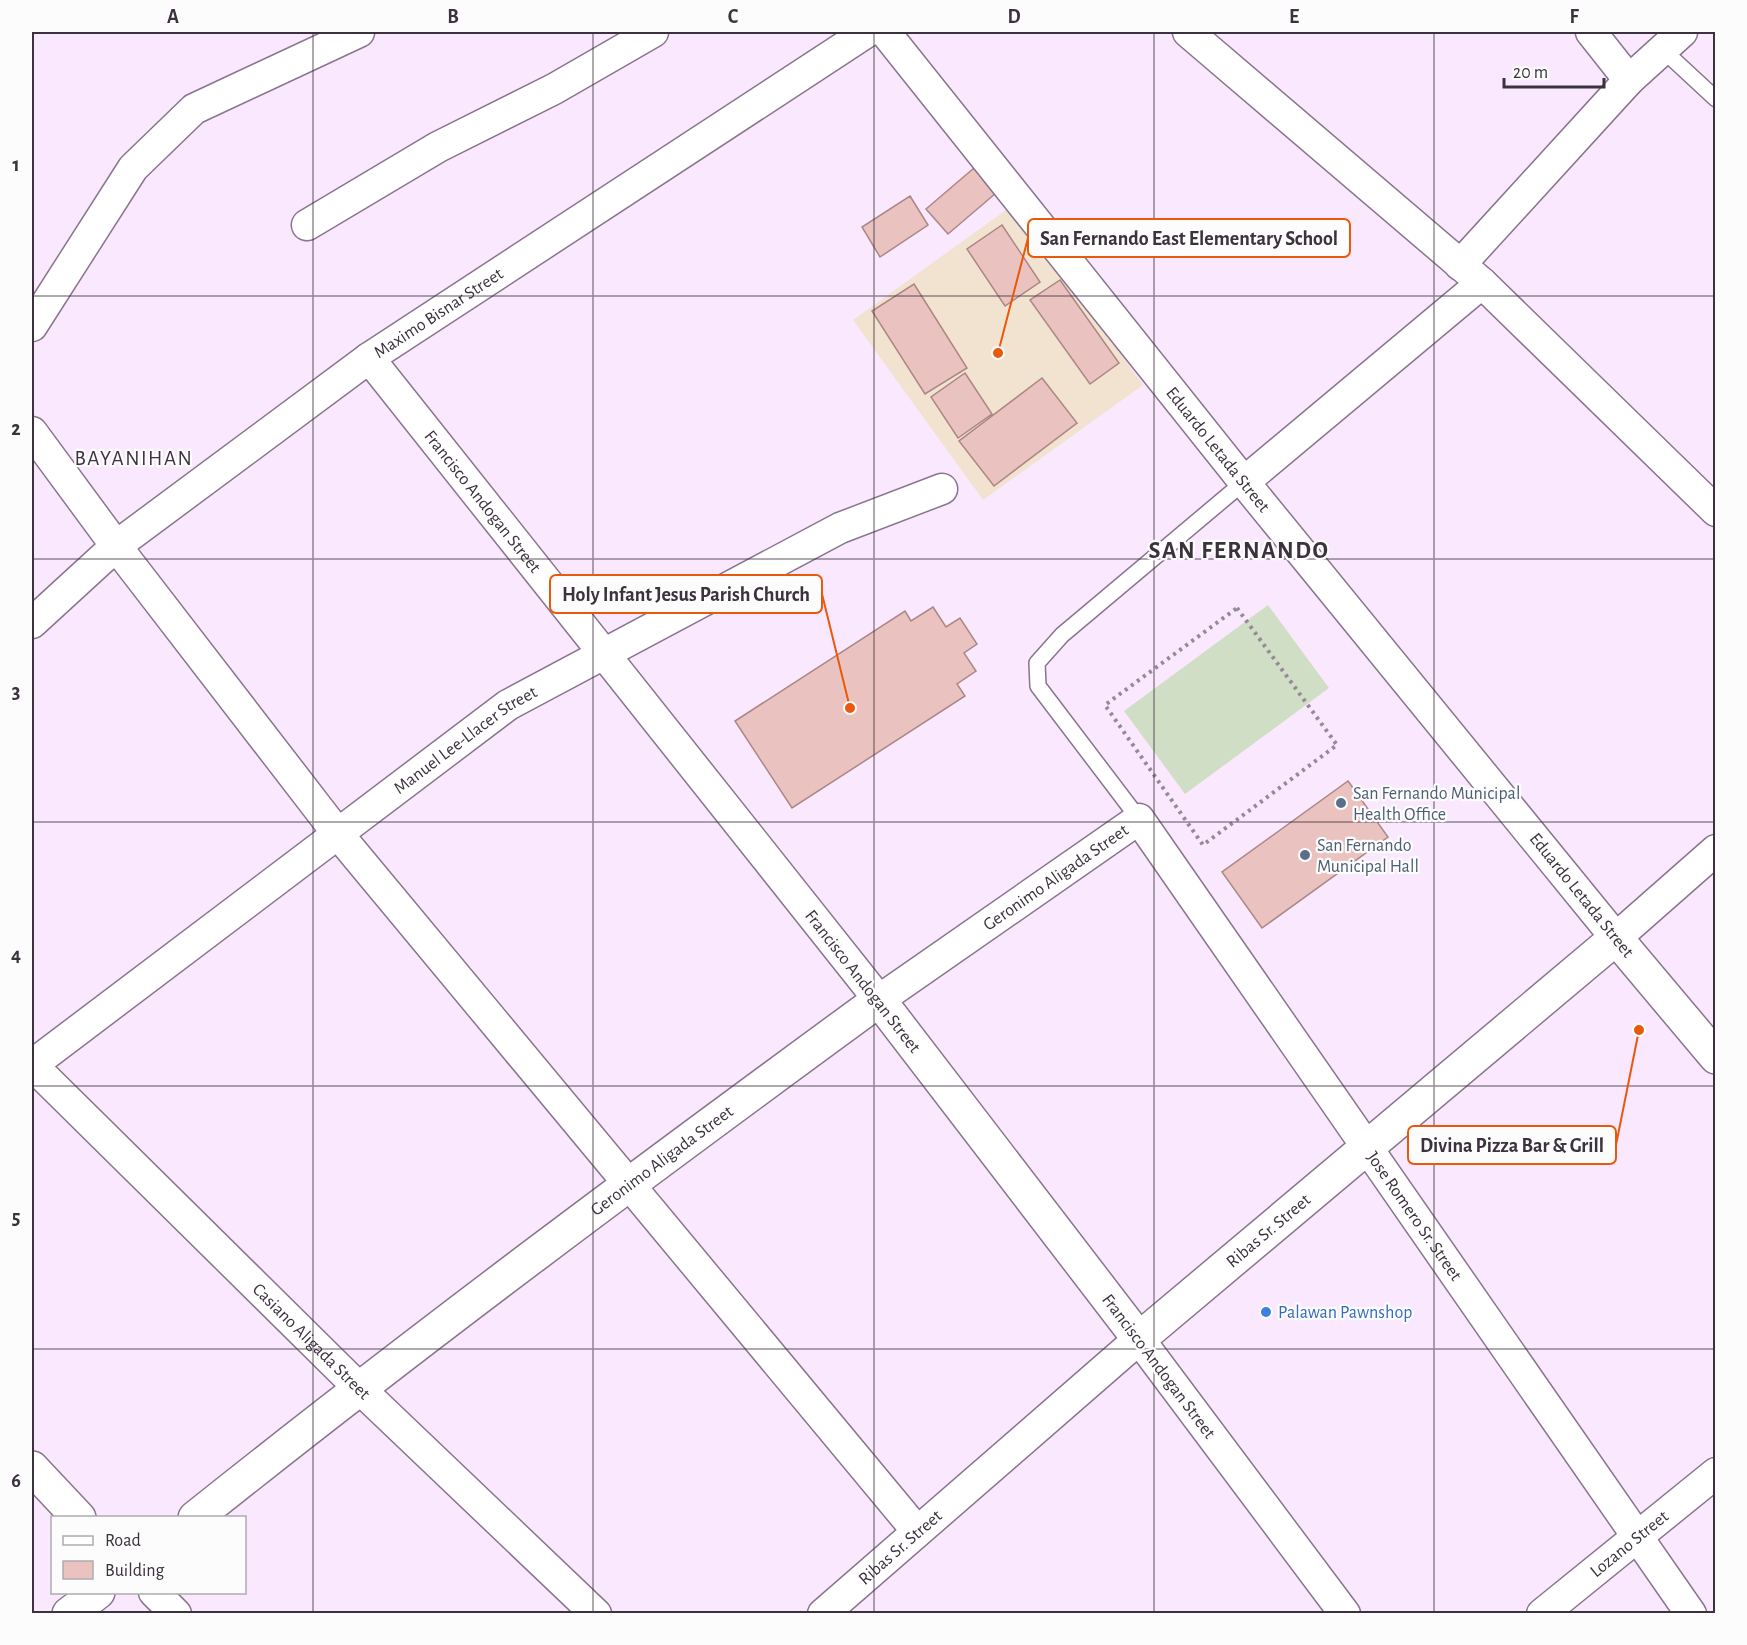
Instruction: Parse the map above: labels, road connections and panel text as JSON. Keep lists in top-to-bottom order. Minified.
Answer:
{"streets":{"main road":["Eduardo Letada Street","Francisco Andogan Street","Geronimo Aligada Street","Ribas Sr. Street"],"street":["Maximo Bisnar Street","Manuel Lee-Llacer Street","Jose Romero Sr. Street","Casiano Aligada Street","Lozano Street"]},"crossings":[["Maximo Bisnar Street","Francisco Andogan Street"],["Eduardo Letada Street","Ribas Sr. Street"],["Francisco Andogan Street","Manuel Lee-Llacer Street"],["Francisco Andogan Street","Geronimo Aligada Street"],["Francisco Andogan Street","Ribas Sr. Street"],["Manuel Lee-Llacer Street","Casiano Aligada Street"],["Geronimo Aligada Street","Jose Romero Sr. Street"],["Geronimo Aligada Street","Casiano Aligada Street"],["Jose Romero Sr. Street","Ribas Sr. Street"],["Jose Romero Sr. Street","Lozano Street"]],"districts":["BAYANIHAN","SAN FERNANDO"],"places":["San Fernando East Elementary School","Holy Infant Jesus Parish Church","San Fernando Municipal Health Office","San Fernando Municipal Hall","Divina Pizza Bar & Grill","Palawan Pawnshop"],"legend":["Road","Building"],"scale_bar":"20 m","grid":{"columns":["A","B","C","D","E","F"],"rows":["1","2","3","4","5","6"]}}
